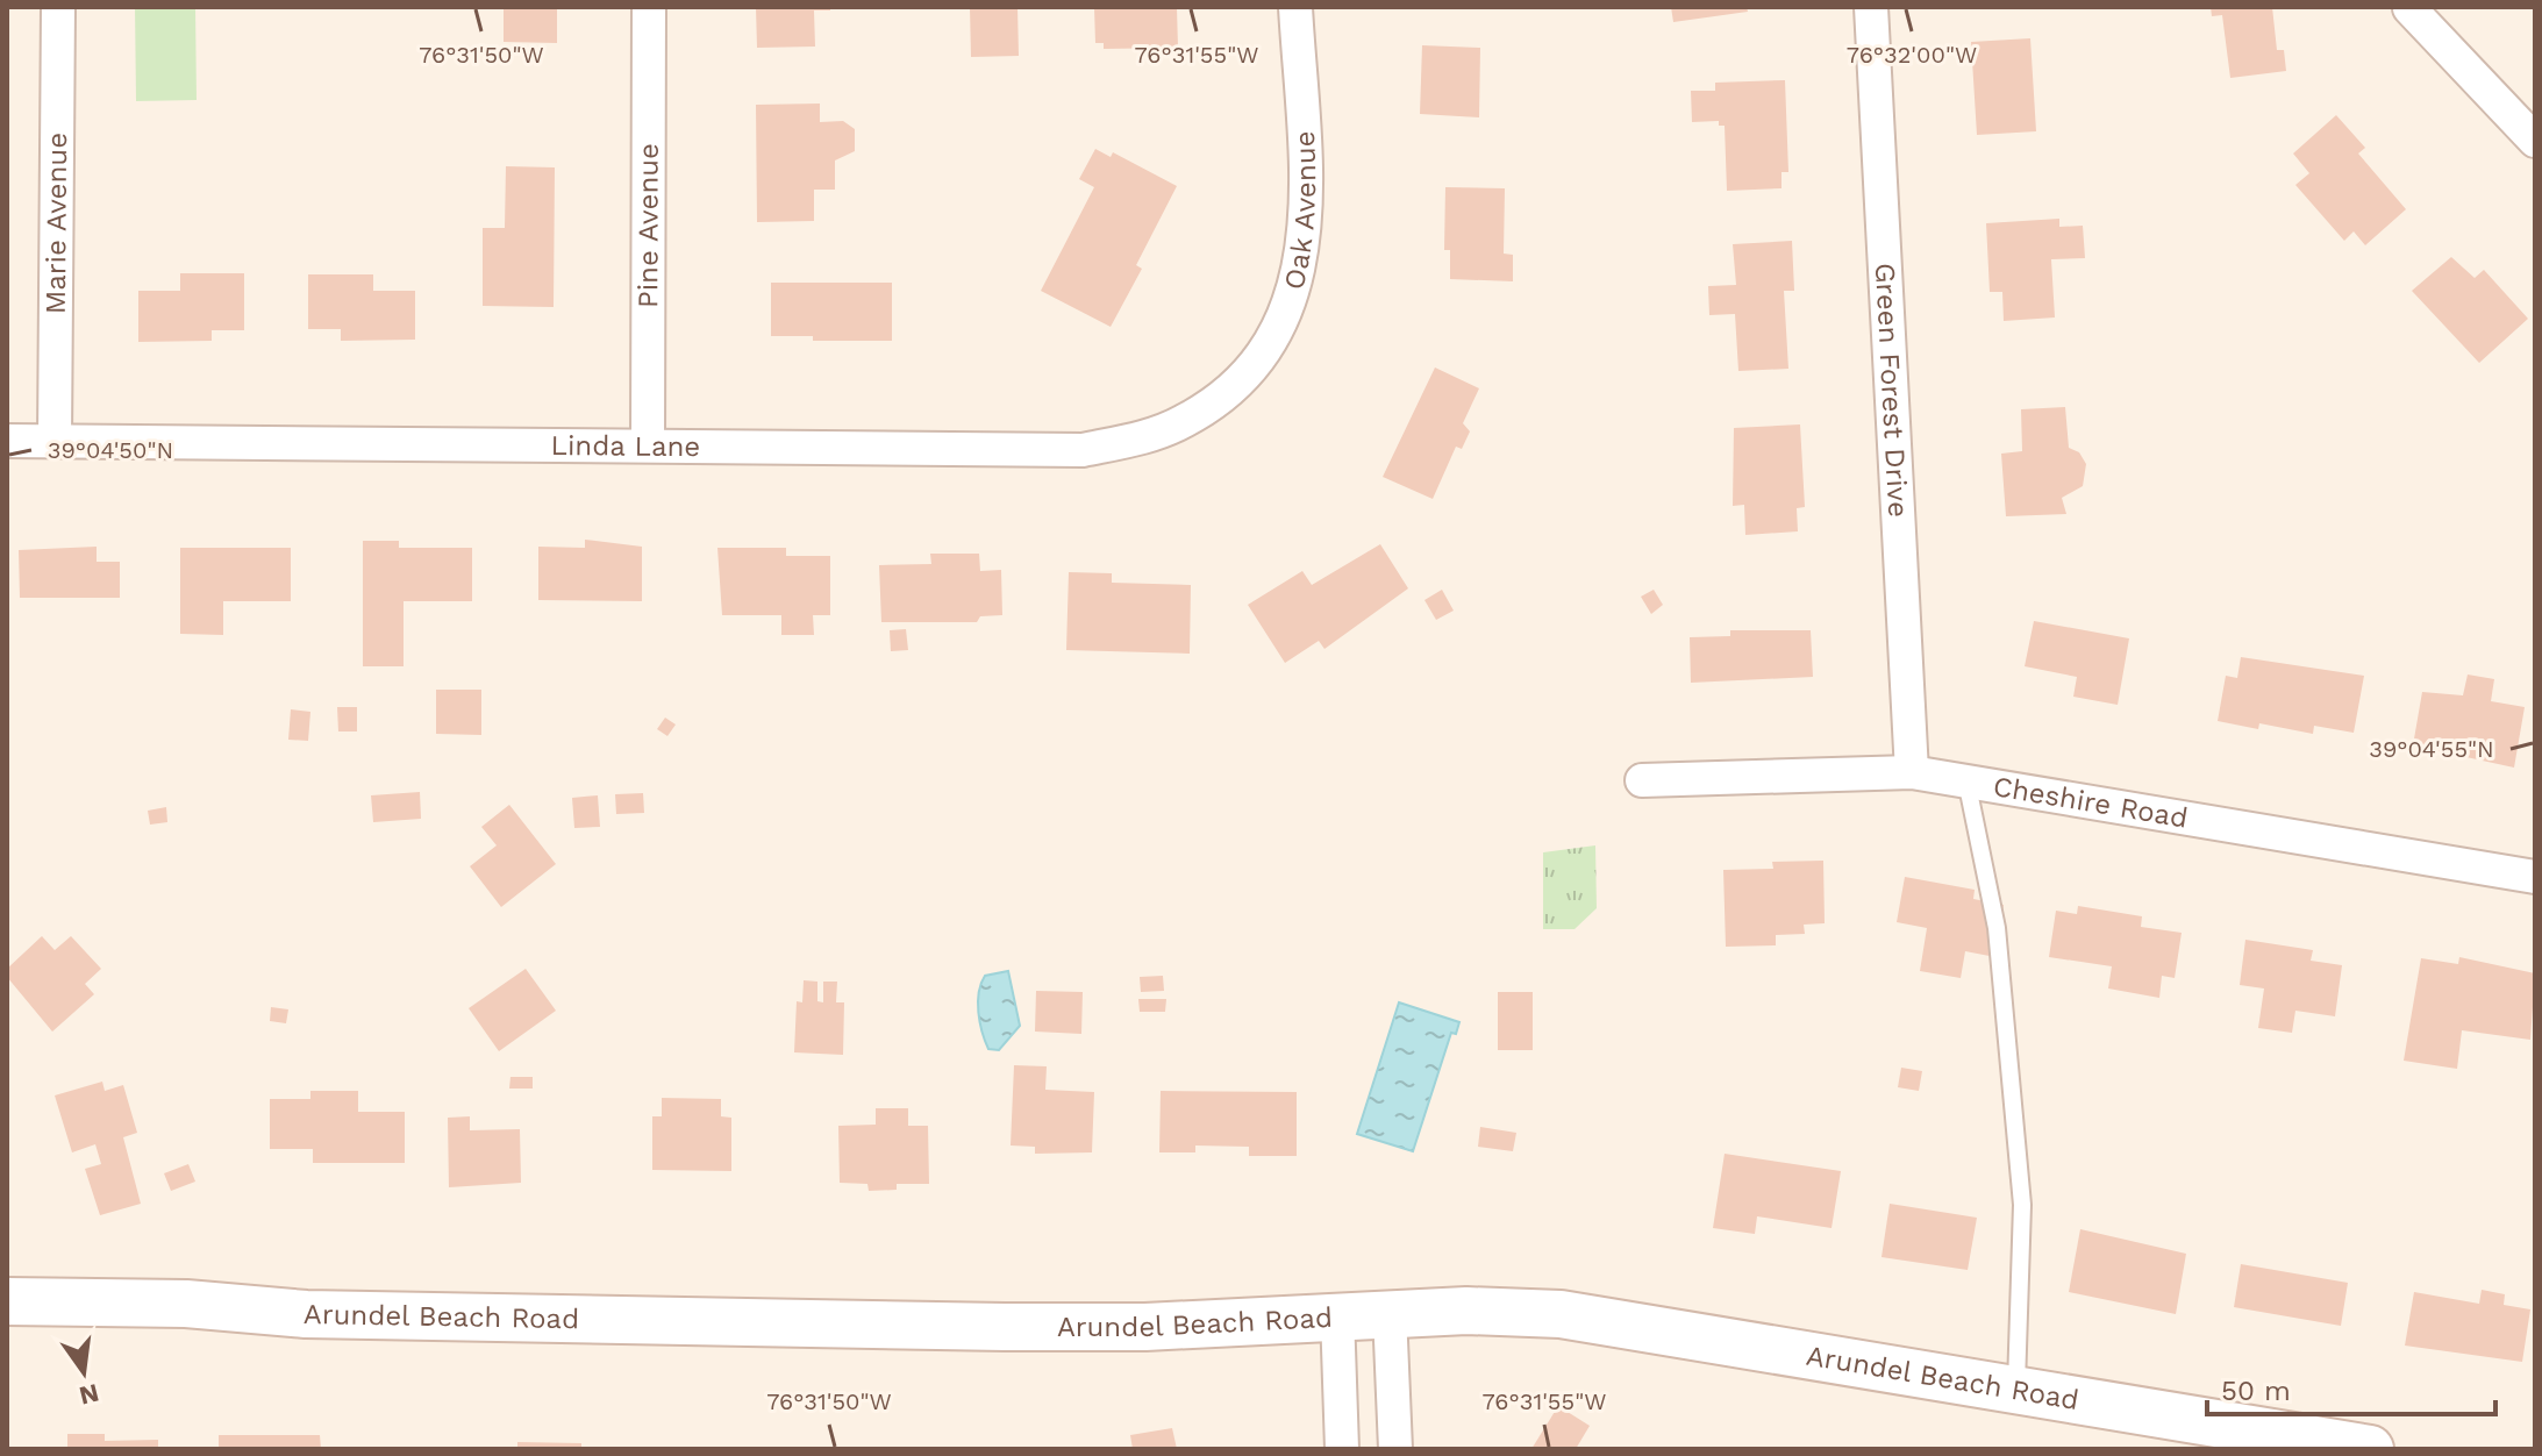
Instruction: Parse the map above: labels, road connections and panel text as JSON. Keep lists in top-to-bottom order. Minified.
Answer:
{"streets":{"street":["Oak Avenue","Marie Avenue","Pine Avenue","Green Forest Drive","Linda Lane","Cheshire Road","Arundel Beach Road"]},"crossings":[["Oak Avenue","Linda Lane"],["Marie Avenue","Linda Lane"],["Pine Avenue","Linda Lane"],["Green Forest Drive","Cheshire Road"]],"scale_bar":"50 m","north":"bottom","coordinates":["76°31'50\"W","76°31'55\"W","76°32'00\"W","39°04'50\"N","39°04'55\"N"]}
